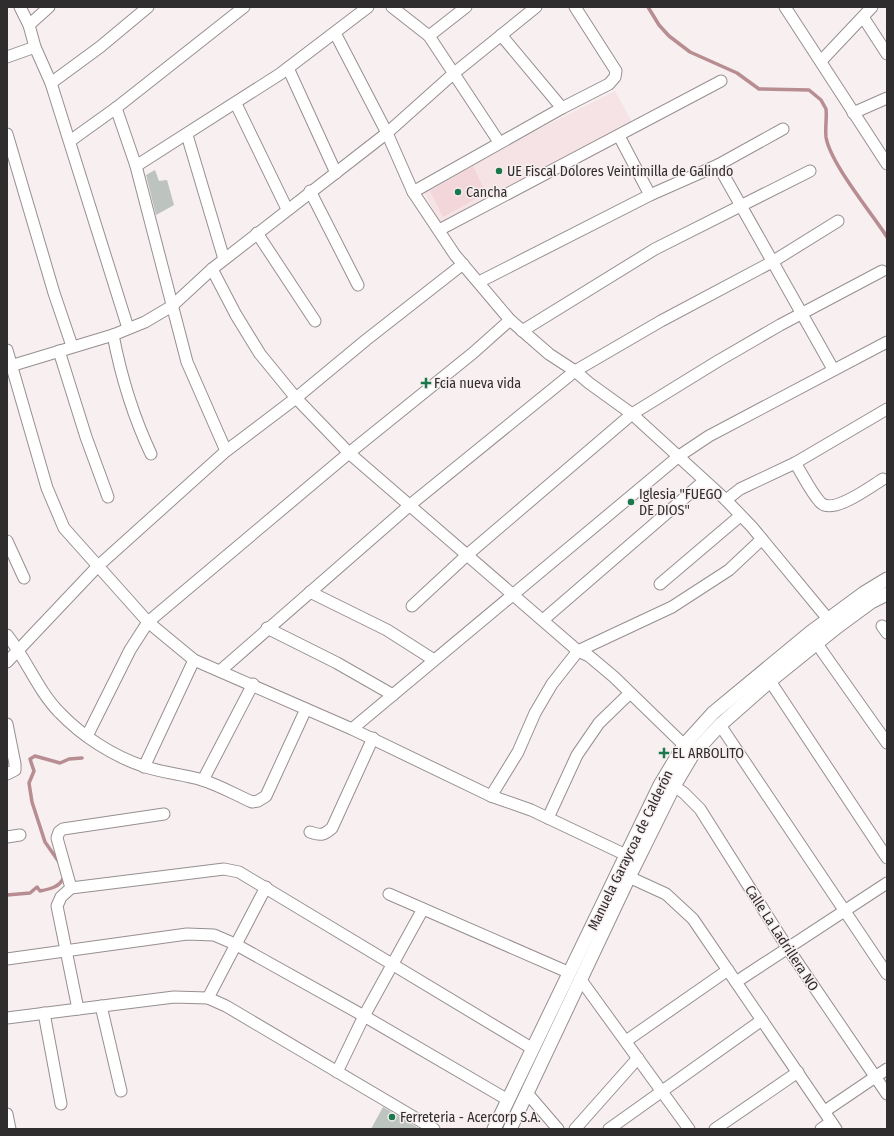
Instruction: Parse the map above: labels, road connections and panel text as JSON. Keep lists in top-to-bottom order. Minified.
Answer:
{"streets":{"street":["Manuela Garaycoa de Calderón","Calle La Ladrillera NO"]},"crossings":[["Manuela Garaycoa de Calderón","Calle La Ladrillera NO"]],"places":{"other":["UE Fiscal Dolores Veintimilla de Galindo","Cancha","Iglesia \"FUEGO DE DIOS\"","Ferreteria - Acercorp S.A."],"health":["Fcia nueva vida","EL ARBOLITO"]}}
